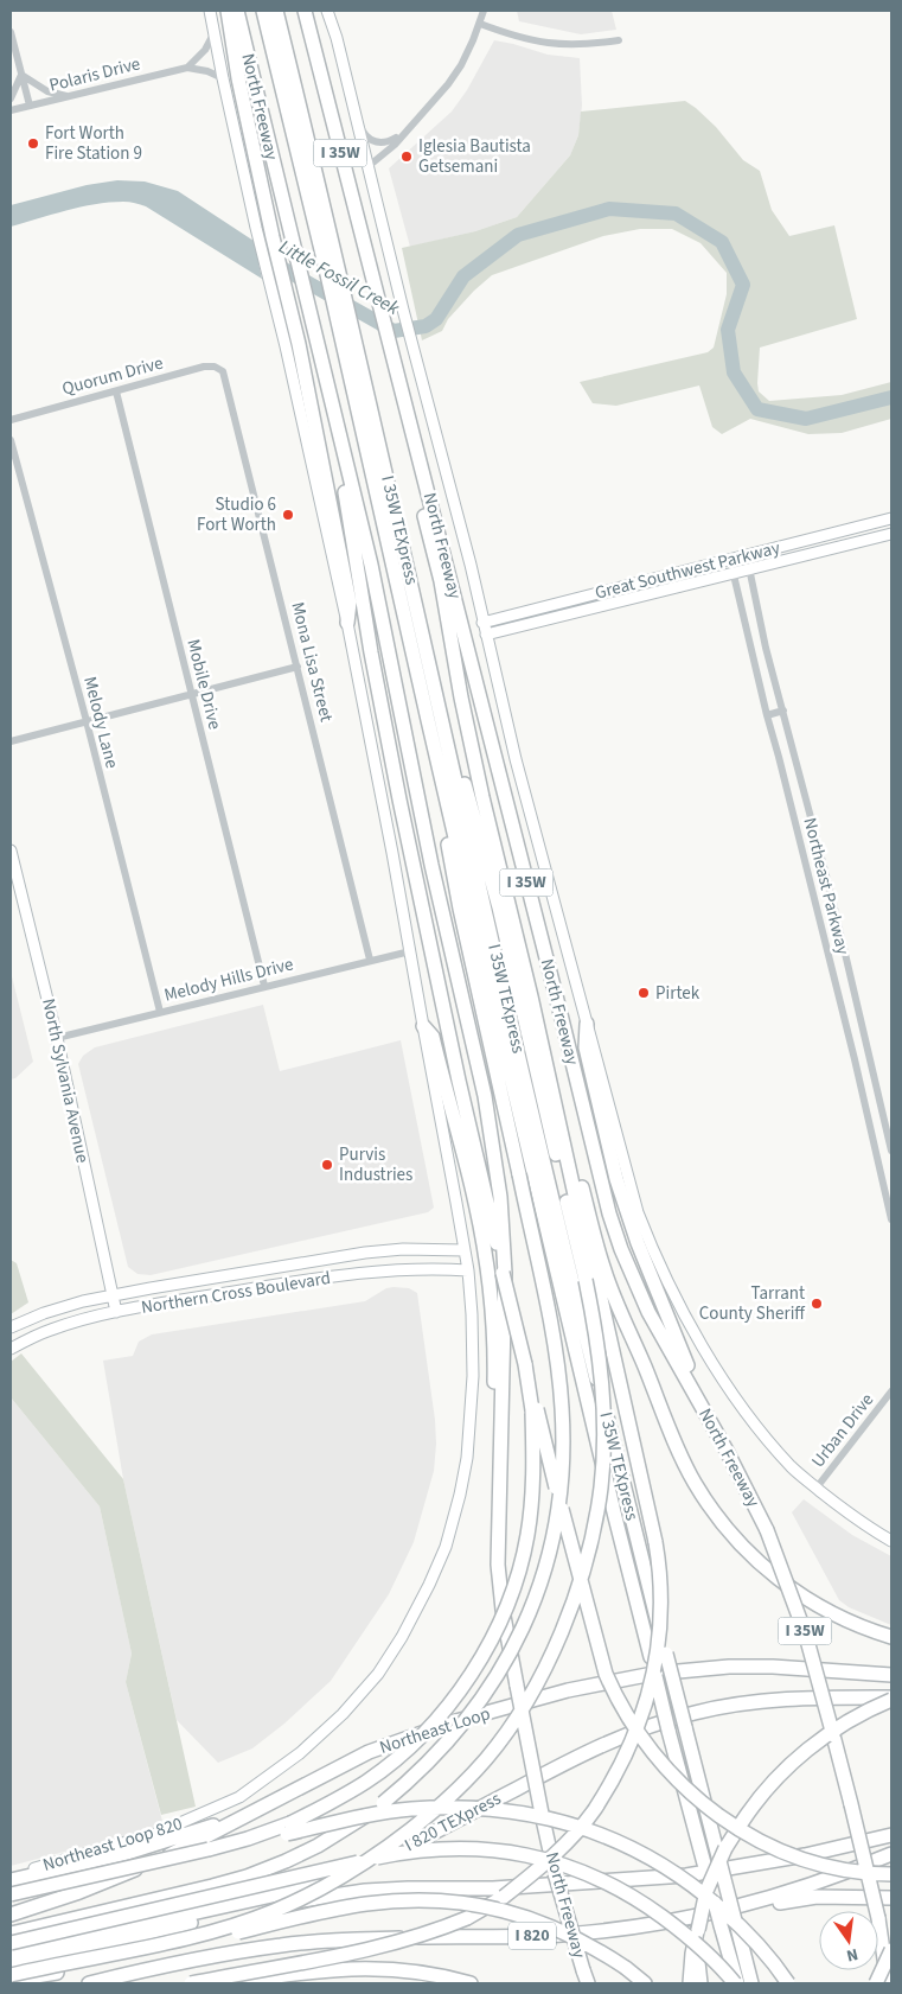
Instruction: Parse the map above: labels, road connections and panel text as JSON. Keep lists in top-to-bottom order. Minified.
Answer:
{"streets":{"highway":["North Freeway","I 35W","I 35W TEXpress","Northeast Loop","I 820 TEXpress","I 820"],"main road":["Great Southwest Parkway","North Sylvania Avenue","Northern Cross Boulevard","Northeast Loop 820"],"street":["Polaris Drive","Quorum Drive","Mona Lisa Street","Mobile Drive","Melody Lane","Northeast Parkway","Melody Hills Drive","Urban Drive"]},"crossings":[["Polaris Drive","North Freeway"],["North Freeway","Great Southwest Parkway"],["North Freeway","Melody Hills Drive"],["North Freeway","Northern Cross Boulevard"],["North Freeway","Urban Drive"],["North Freeway","Northeast Loop 820"],["Quorum Drive","Mona Lisa Street"],["Quorum Drive","Mobile Drive"],["Great Southwest Parkway","Northeast Parkway"],["Mona Lisa Street","Melody Hills Drive"],["Mobile Drive","Melody Hills Drive"],["Melody Lane","Melody Hills Drive"],["Melody Hills Drive","North Sylvania Avenue"],["North Sylvania Avenue","Northern Cross Boulevard"]],"water":["Little Fossil Creek"],"places":["Fort Worth Fire Station 9","Iglesia Bautista Getsemani","Studio 6 Fort Worth","Pirtek","Purvis Industries","Tarrant County Sheriff"],"north":"bottom"}
